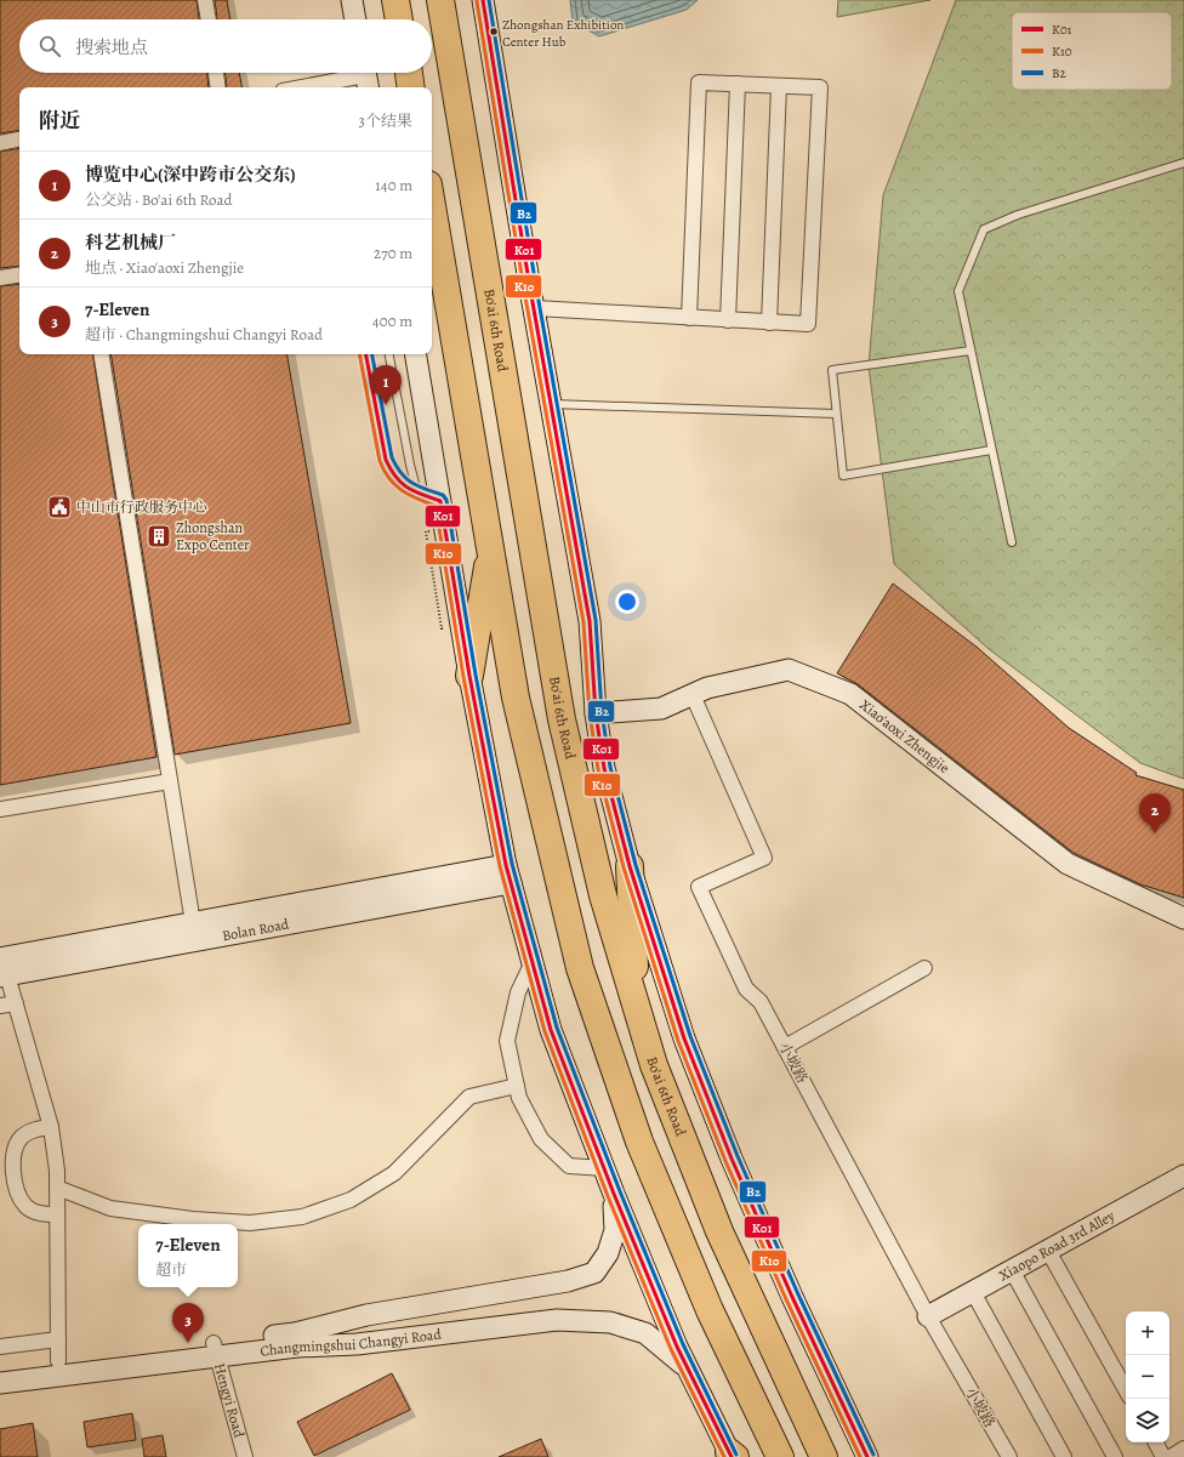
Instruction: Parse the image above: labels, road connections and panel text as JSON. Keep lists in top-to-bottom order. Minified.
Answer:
{"streets":{"highway":["Bo'ai 6th Road"],"street":["Xiao'aoxi Zhengjie","Bolan Road","小坡路","Xiaopo Road 3rd Alley","Changmingshui Changyi Road","Hengyi Road"]},"crossings":[["Xiao'aoxi Zhengjie","小坡路"],["小坡路","Xiaopo Road 3rd Alley"],["Changmingshui Changyi Road","Hengyi Road"]],"places":{"other":["Zhongshan Exhibition Center Hub"],"public building":["中山市行政服务中心"],"building":["Zhongshan Expo Center"]},"lines":["transit line K01","transit line B2","transit line K10"],"legend":["K01","K10","B2"],"page":{"search":"搜索地点","heading":["附近","3个结果"],"list":[{"mark":"1","name":"博览中心(深中跨市公交东)","note":"公交站 · Bo'ai 6th Road","value":"140 m"},{"mark":"2","name":"科艺机械厂","note":"地点 · Xiao'aoxi Zhengjie","value":"270 m"},{"mark":"3","name":"7-Eleven","note":"超市 · Changmingshui Changyi Road","value":"400 m"}],"pins":["1","2","3"],"popup":["7-Eleven","超市"],"map_buttons":["+","−"]}}
